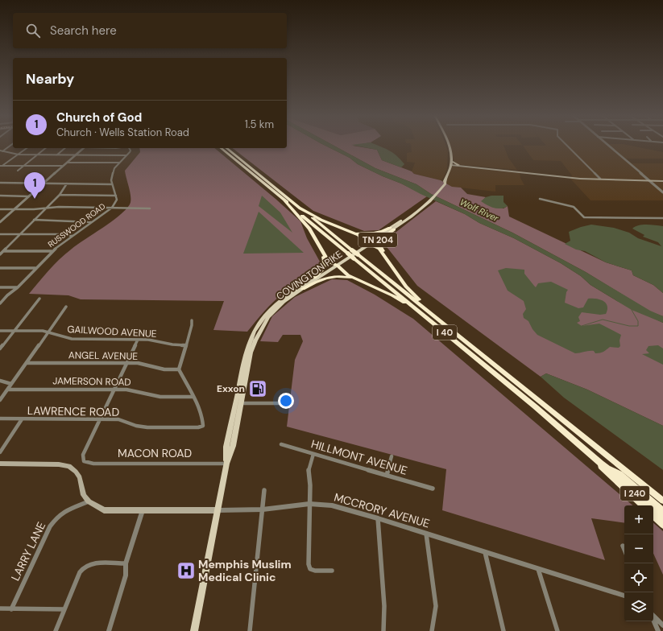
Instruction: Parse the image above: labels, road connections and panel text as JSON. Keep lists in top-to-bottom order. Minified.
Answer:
{"streets":{"highway":["I 40","I 240"],"main road":["TN 204","COVINGTON PIKE","MCCRORY AVENUE"],"street":["RUSSWOOD ROAD","GAILWOOD AVENUE","ANGEL AVENUE","JAMERSON ROAD","LAWRENCE ROAD","MACON ROAD","HILLMONT AVENUE","LARRY LANE"]},"crossings":[["COVINGTON PIKE","MACON ROAD"],["COVINGTON PIKE","MCCRORY AVENUE"],["I 40","I 240"],["JAMERSON ROAD","LAWRENCE ROAD"],["LAWRENCE ROAD","MACON ROAD"],["MCCRORY AVENUE","LARRY LANE"]],"water":["Wolf River"],"places":{"fuel station":["Exxon"],"hospital":["Memphis Muslim Medical Clinic"]},"page":{"search":"Search here","heading":"Nearby","list":[{"mark":"1","name":"Church of God","note":"Church · Wells Station Road","value":"1.5 km"}],"pins":"1","map_buttons":["+","−"]}}
